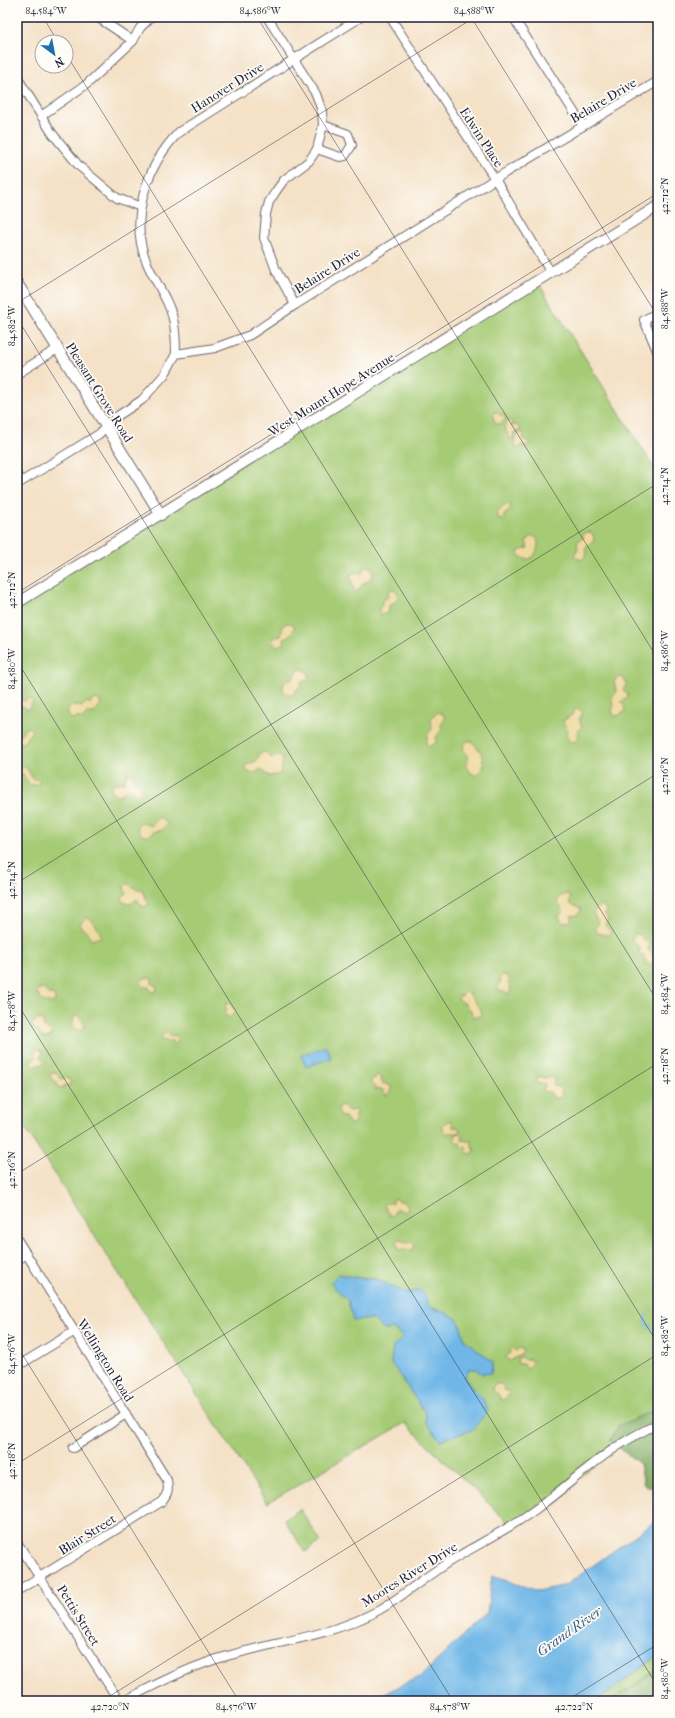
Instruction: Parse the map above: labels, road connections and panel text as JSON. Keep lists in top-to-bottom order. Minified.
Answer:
{"streets":{"street":["Hanover Drive","Belaire Drive","Edwin Place","Pleasant Grove Road","West Mount Hope Avenue","Wellington Road","Blair Street","Moores River Drive","Pettis Street"]},"crossings":[["Hanover Drive","Belaire Drive"],["Belaire Drive","Edwin Place"],["Edwin Place","West Mount Hope Avenue"],["Pleasant Grove Road","West Mount Hope Avenue"],["Wellington Road","Blair Street"],["Blair Street","Pettis Street"]],"water":["Grand River"],"north":"bottom right","coordinates":["84.584°W","84.586°W","84.588°W","42.712°N","84.582°W","42.714°N","84.580°W","42.716°N","84.578°W","42.718°N","84.576°W","42.720°N","42.722°N"]}
